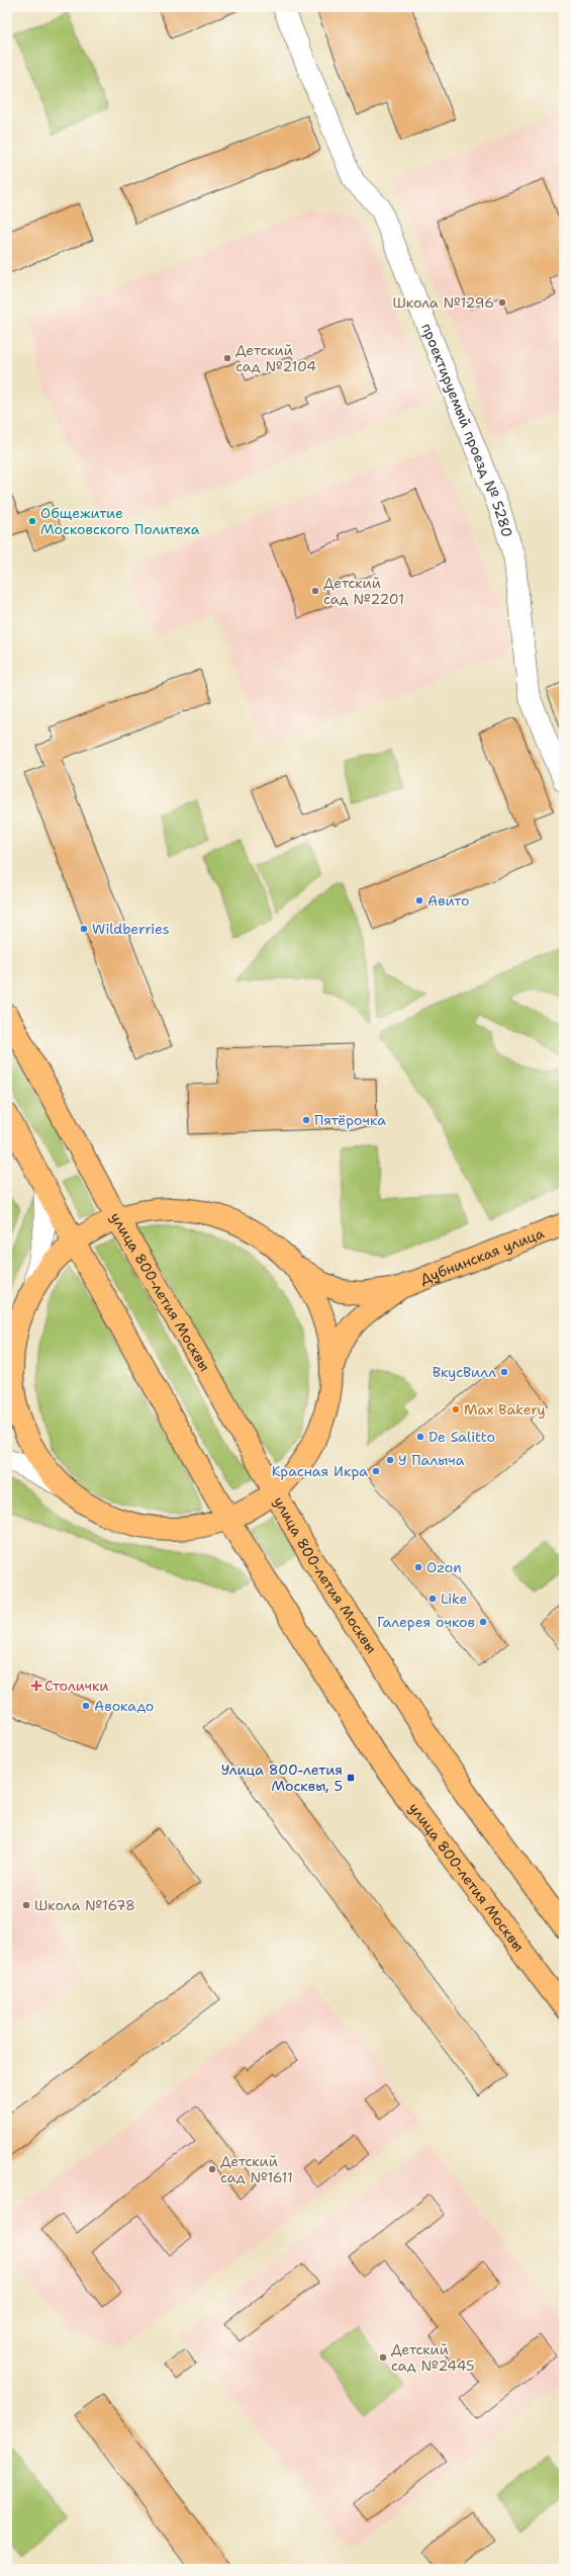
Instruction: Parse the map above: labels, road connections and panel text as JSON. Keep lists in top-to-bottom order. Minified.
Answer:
{"streets":{"main road":["Дубнинская улица","улица 800-летия Москвы"],"street":["проектируемый проезд № 5280"]},"places":{"other":["Школа №1296","Детский сад №2104","Общежитие Московского Политеха","Детский сад №2201","Авито","Wildberries","Пятёрочка","ВкусВилл","Max Bakery","De Salitto","У Палыча","Красная Икра","Ozon","Like","Галерея очков","Авокадо","Школа №1678","Детский сад №1611","Детский сад №2445"],"health":["Столички"],"transit":["Улица 800-летия Москвы, 5"]}}
